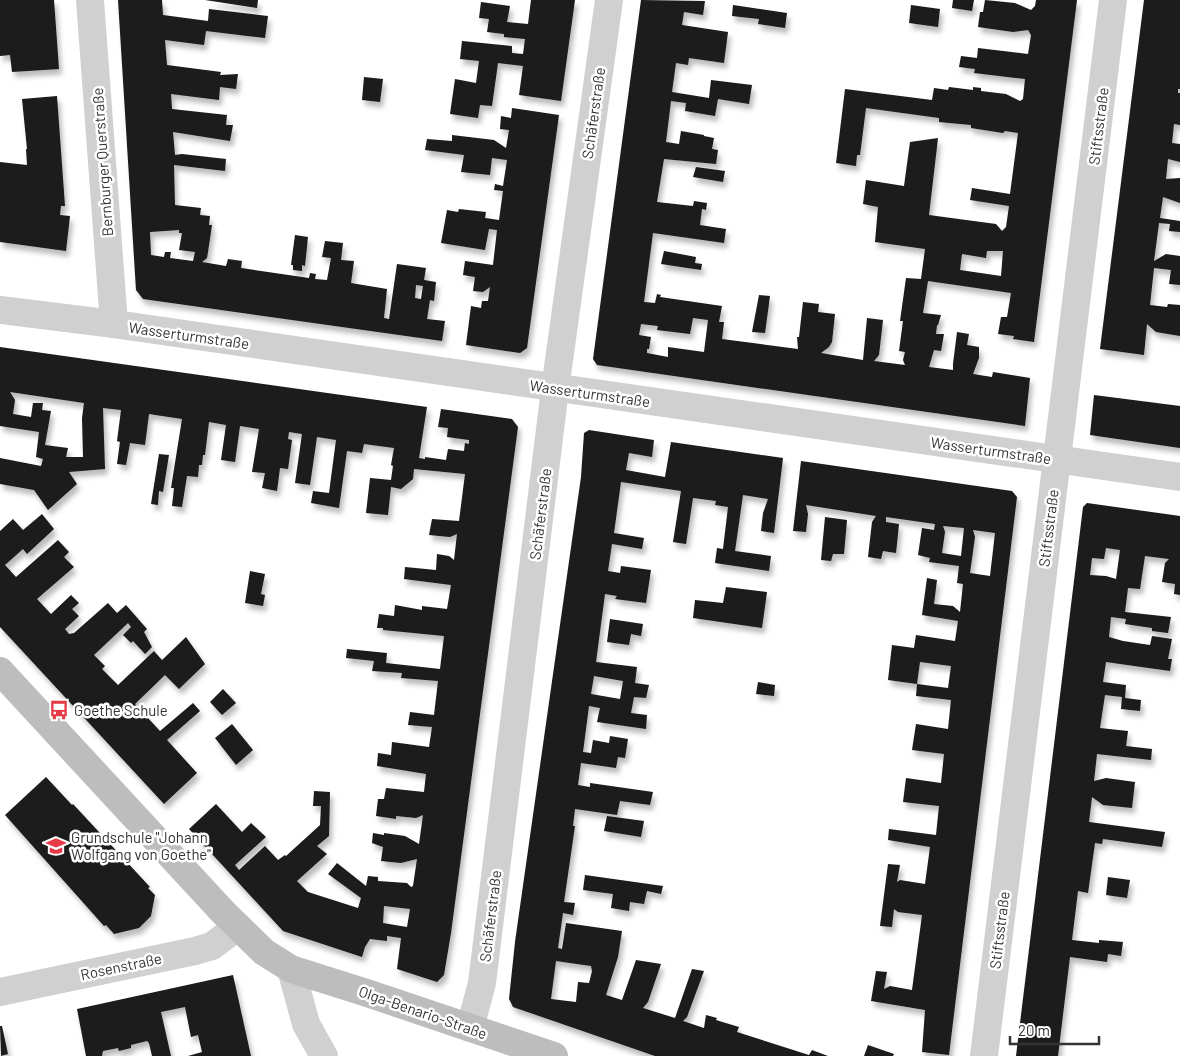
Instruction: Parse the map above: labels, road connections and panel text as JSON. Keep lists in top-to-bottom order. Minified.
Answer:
{"streets":{"street":["Schäferstraße","Stiftsstraße","Bernburger Querstraße","Wasserturmstraße","Rosenstraße","Olga-Benario-Straße"]},"crossings":[["Schäferstraße","Wasserturmstraße"],["Schäferstraße","Olga-Benario-Straße"],["Stiftsstraße","Wasserturmstraße"],["Bernburger Querstraße","Wasserturmstraße"],["Rosenstraße","Olga-Benario-Straße"]],"places":{"bus stop":["Goethe Schule"],"school or university":["Grundschule \"Johann Wolfgang von Goethe\""]},"scale_bar":"20 m"}
